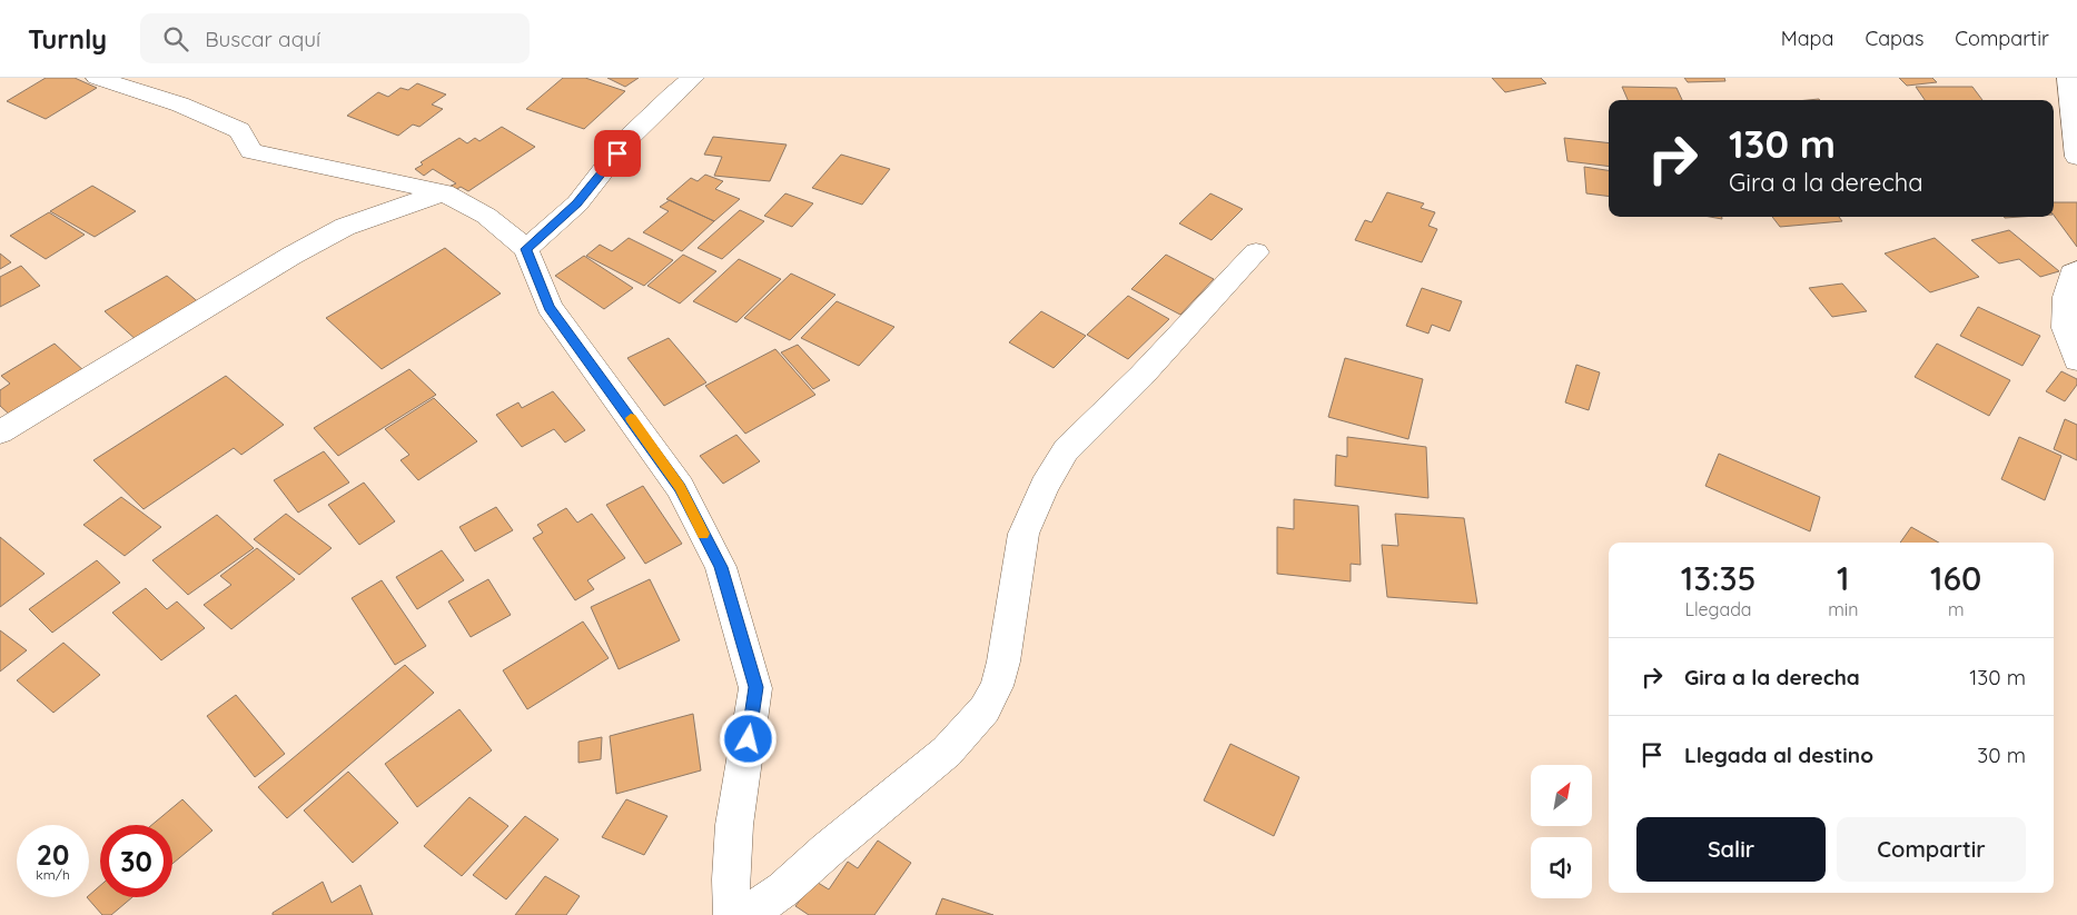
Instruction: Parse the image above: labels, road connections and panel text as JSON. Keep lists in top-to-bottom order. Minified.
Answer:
{"north":"top right","page":{"header":"Turnly","search":"Buscar aquí","nav":["Mapa","Capas","Compartir"],"turn":["130 m","Gira a la derecha"],"eta":["13:35","Llegada","1","min","160","m"],"list":[{"name":"Gira a la derecha","value":"130 m"},{"name":"Llegada al destino","value":"30 m"}],"buttons":["Salir","Compartir"],"speed":"20 km/h","limit":"30"}}
